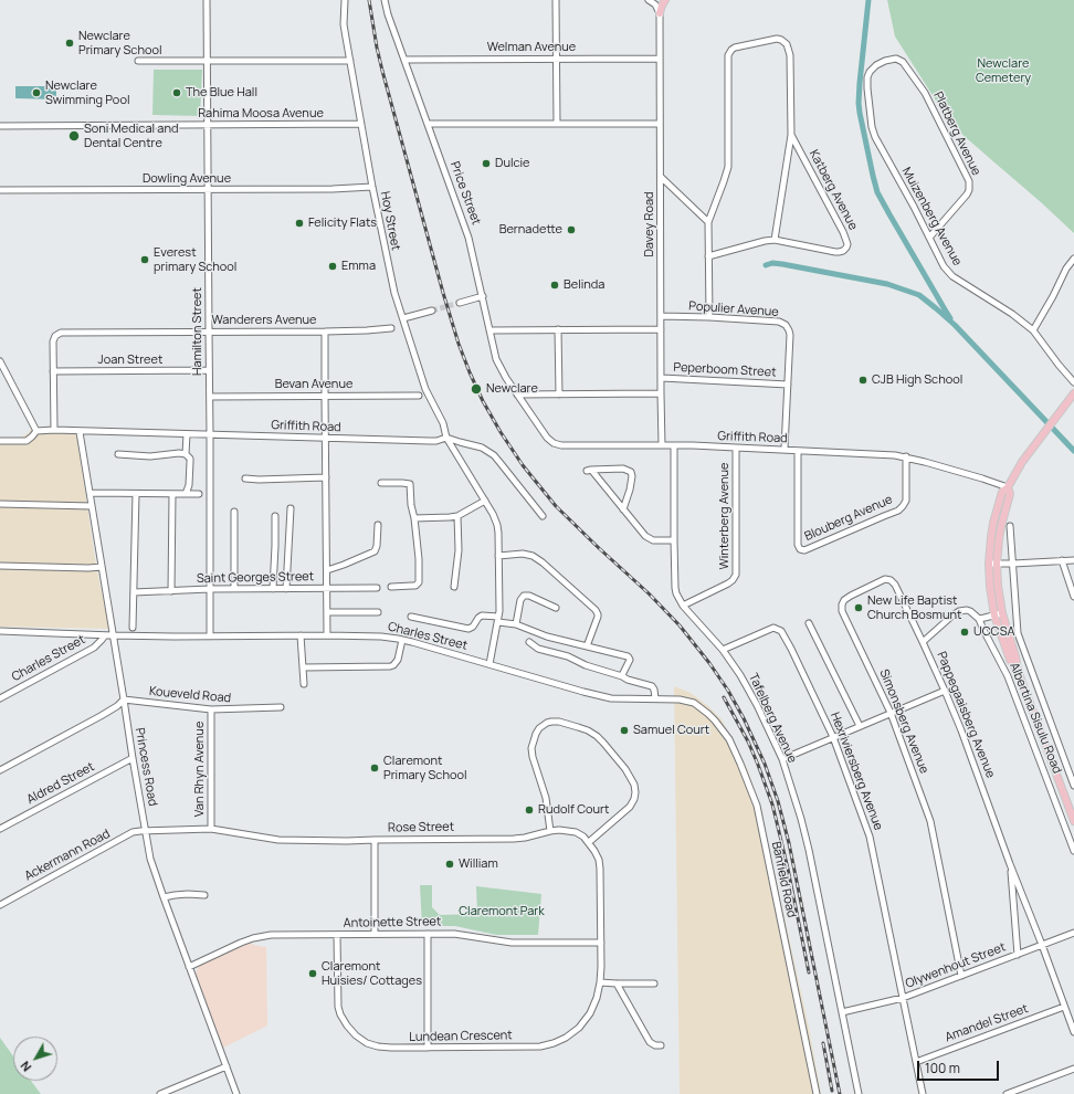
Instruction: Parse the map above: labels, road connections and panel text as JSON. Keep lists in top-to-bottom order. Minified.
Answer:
{"streets":{"main road":["Albertina Sisulu Road"],"street":["Welman Avenue","Rahima Moosa Avenue","Platberg Avenue","Dowling Avenue","Katberg Avenue","Price Street","Muizenberg Avenue","Hoy Street","Davey Road","Populier Avenue","Wanderers Avenue","Hamilton Street","Joan Street","Peperboom Street","Bevan Avenue","Griffith Road","Winterberg Avenue","Blouberg Avenue","Saint Georges Street","Charles Street","Koueveld Road","Pappegaaisberg Avenue","Tafelberg Avenue","Simonsberg Avenue","Princess Road","Van Rhyn Avenue","Hexriviersberg Avenue","Aldred Street","Rose Street","Ackermann Road","Banfield Road","Antoinette Street","Olywenhout Street","Amandel Street","Lundean Crescent"]},"crossings":[["Welman Avenue","Price Street"],["Welman Avenue","Davey Road"],["Rahima Moosa Avenue","Hoy Street"],["Rahima Moosa Avenue","Hamilton Street"],["Platberg Avenue","Muizenberg Avenue"],["Dowling Avenue","Hoy Street"],["Dowling Avenue","Hamilton Street"],["Price Street","Griffith Road"],["Hoy Street","Griffith Road"],["Hoy Street","Charles Street"],["Davey Road","Populier Avenue"],["Davey Road","Peperboom Street"],["Davey Road","Griffith Road"],["Populier Avenue","Peperboom Street"],["Populier Avenue","Griffith Road"],["Wanderers Avenue","Hamilton Street"],["Wanderers Avenue","Joan Street"],["Hamilton Street","Joan Street"],["Hamilton Street","Bevan Avenue"],["Hamilton Street","Griffith Road"],["Hamilton Street","Saint Georges Street"],["Hamilton Street","Charles Street"],["Griffith Road","Winterberg Avenue"],["Griffith Road","Blouberg Avenue"],["Griffith Road","Tafelberg Avenue"],["Griffith Road","Albertina Sisulu Road"],["Griffith Road","Princess Road"],["Winterberg Avenue","Tafelberg Avenue"],["Charles Street","Princess Road"],["Charles Street","Banfield Road"],["Koueveld Road","Princess Road"],["Koueveld Road","Van Rhyn Avenue"],["Pappegaaisberg Avenue","Albertina Sisulu Road"],["Pappegaaisberg Avenue","Simonsberg Avenue"],["Pappegaaisberg Avenue","Olywenhout Street"],["Pappegaaisberg Avenue","Amandel Street"],["Tafelberg Avenue","Hexriviersberg Avenue"],["Tafelberg Avenue","Olywenhout Street"],["Simonsberg Avenue","Olywenhout Street"],["Princess Road","Aldred Street"],["Princess Road","Rose Street"],["Princess Road","Ackermann Road"],["Princess Road","Antoinette Street"],["Van Rhyn Avenue","Rose Street"],["Hexriviersberg Avenue","Olywenhout Street"],["Hexriviersberg Avenue","Amandel Street"],["Rose Street","Ackermann Road"],["Antoinette Street","Lundean Crescent"]],"parks":["Newclare Cemetery","Claremont Park"],"places":["Newclare Primary School","Newclare Swimming Pool","The Blue Hall","Soni Medical and Dental Centre","Dulcie","Felicity Flats","Bernadette","Everest primary School","Emma","Belinda","CJB High School","Newclare","New Life Baptist Church Bosmunt","UCCSA","Samuel Court","Claremont Primary School","Rudolf Court","William","Claremont Huisies/ Cottages"],"scale_bar":"100 m","north":"bottom left"}
